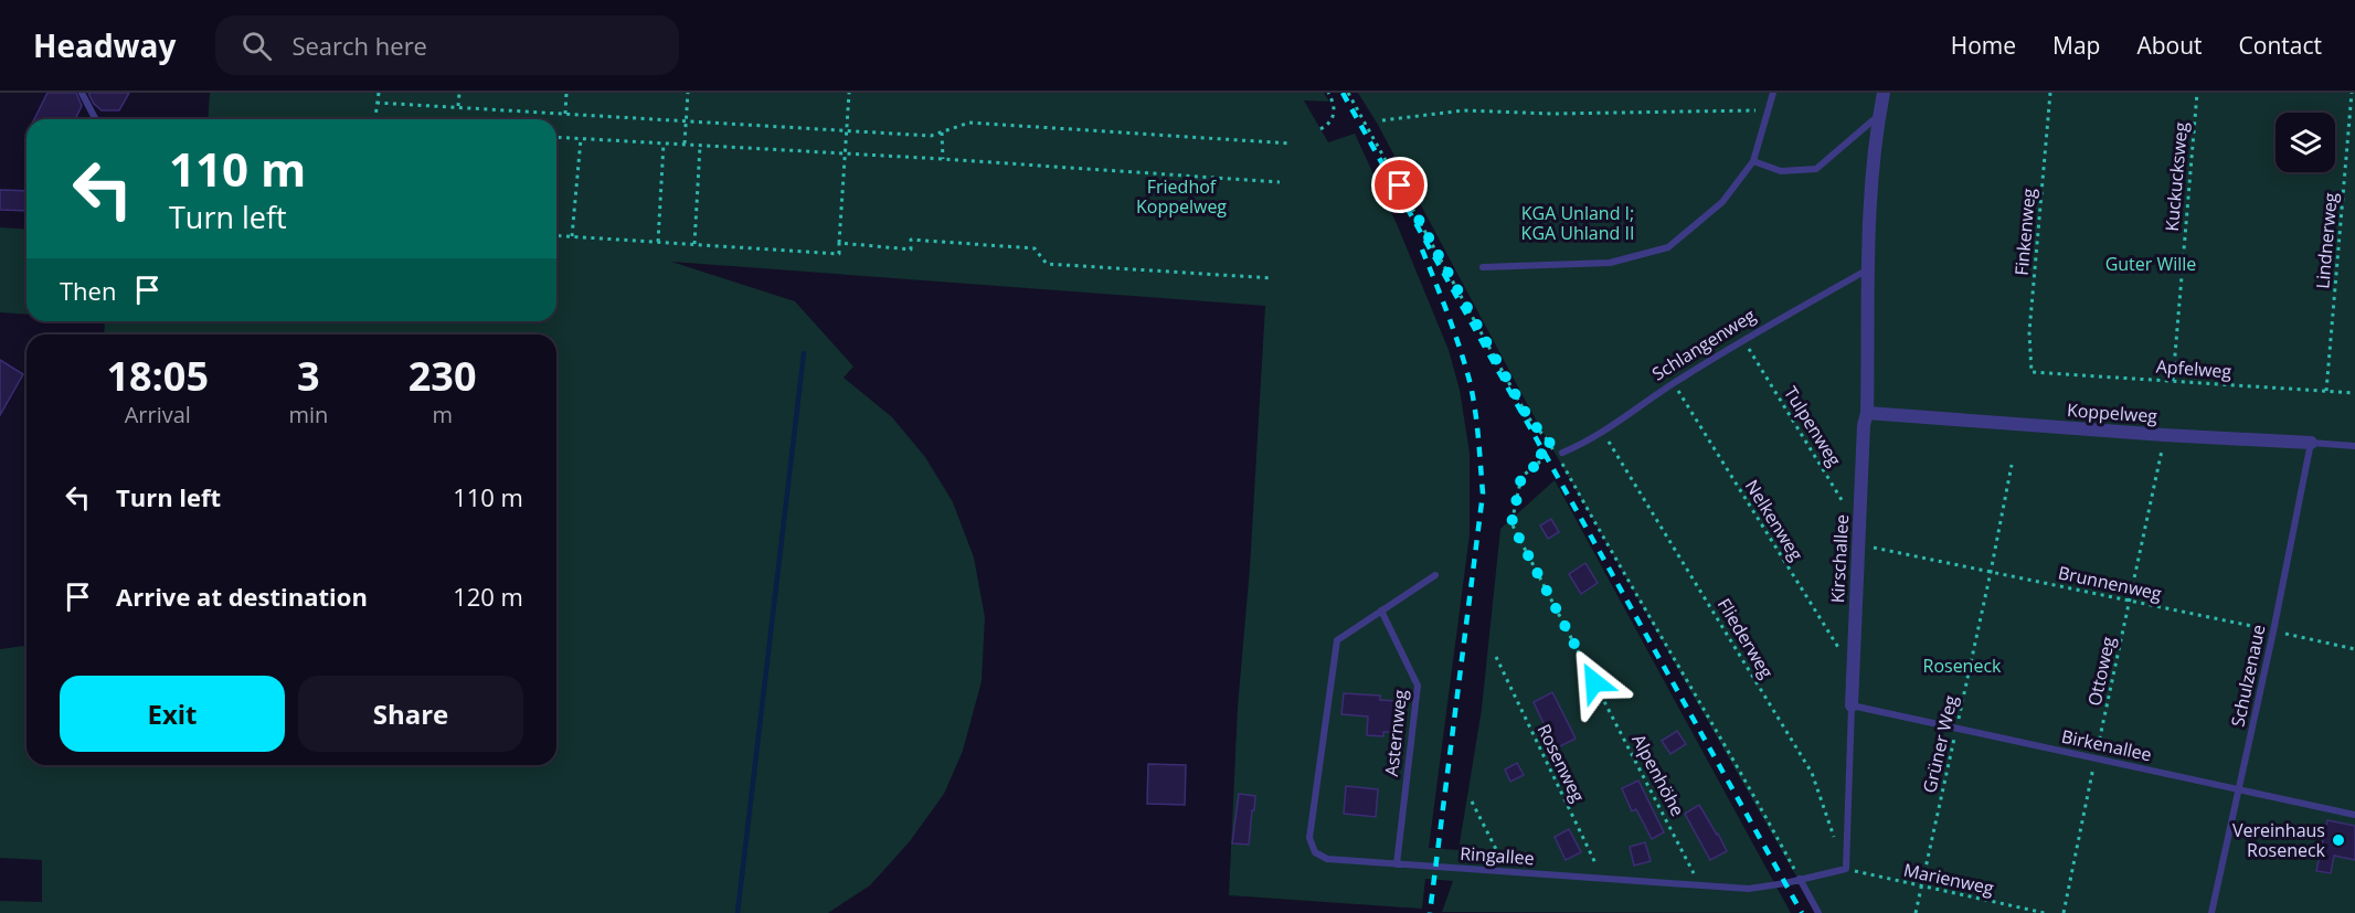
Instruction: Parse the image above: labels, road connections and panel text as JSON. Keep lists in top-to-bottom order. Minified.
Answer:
{"streets":{"street":["Koppelweg","Kirschallee"],"lane":["Schlangenweg","Schulzenaue","Asternweg","Birkenallee","Ringallee"],"path":["Kuckucksweg","Finkenweg","Lindnerweg","Apfelweg","Tulpenweg","Nelkenweg","Brunnenweg","Fliederweg","Ottoweg","Grüner Weg","Rosenweg","Alpenhöhe","Marienweg"]},"crossings":[["Kuckucksweg","Apfelweg"],["Finkenweg","Apfelweg"],["Lindnerweg","Apfelweg"],["Schlangenweg","Tulpenweg"],["Schlangenweg","Nelkenweg"],["Schlangenweg","Fliederweg"],["Schlangenweg","Alpenhöhe"],["Koppelweg","Kirschallee"],["Koppelweg","Ottoweg"],["Koppelweg","Schulzenaue"],["Nelkenweg","Kirschallee"],["Kirschallee","Brunnenweg"],["Kirschallee","Birkenallee"],["Brunnenweg","Ottoweg"],["Brunnenweg","Schulzenaue"],["Brunnenweg","Grüner Weg"],["Ottoweg","Birkenallee"],["Schulzenaue","Birkenallee"],["Asternweg","Ringallee"],["Grüner Weg","Birkenallee"],["Grüner Weg","Marienweg"],["Rosenweg","Ringallee"],["Alpenhöhe","Ringallee"],["Ringallee","Marienweg"]],"parks":["Friedhof Koppelweg","KGA Unland I; KGA Uhland II","Guter Wille","Roseneck"],"places":["Vereinhaus Roseneck"],"page":{"header":"Headway","search":"Search here","nav":["Home","Map","About","Contact"],"turn":["110 m","Turn left"],"then":"Then","eta":["18:05","Arrival","3","min","230","m"],"list":[{"name":"Turn left","value":"110 m"},{"name":"Arrive at destination","value":"120 m"}],"buttons":["Exit","Share"]}}
